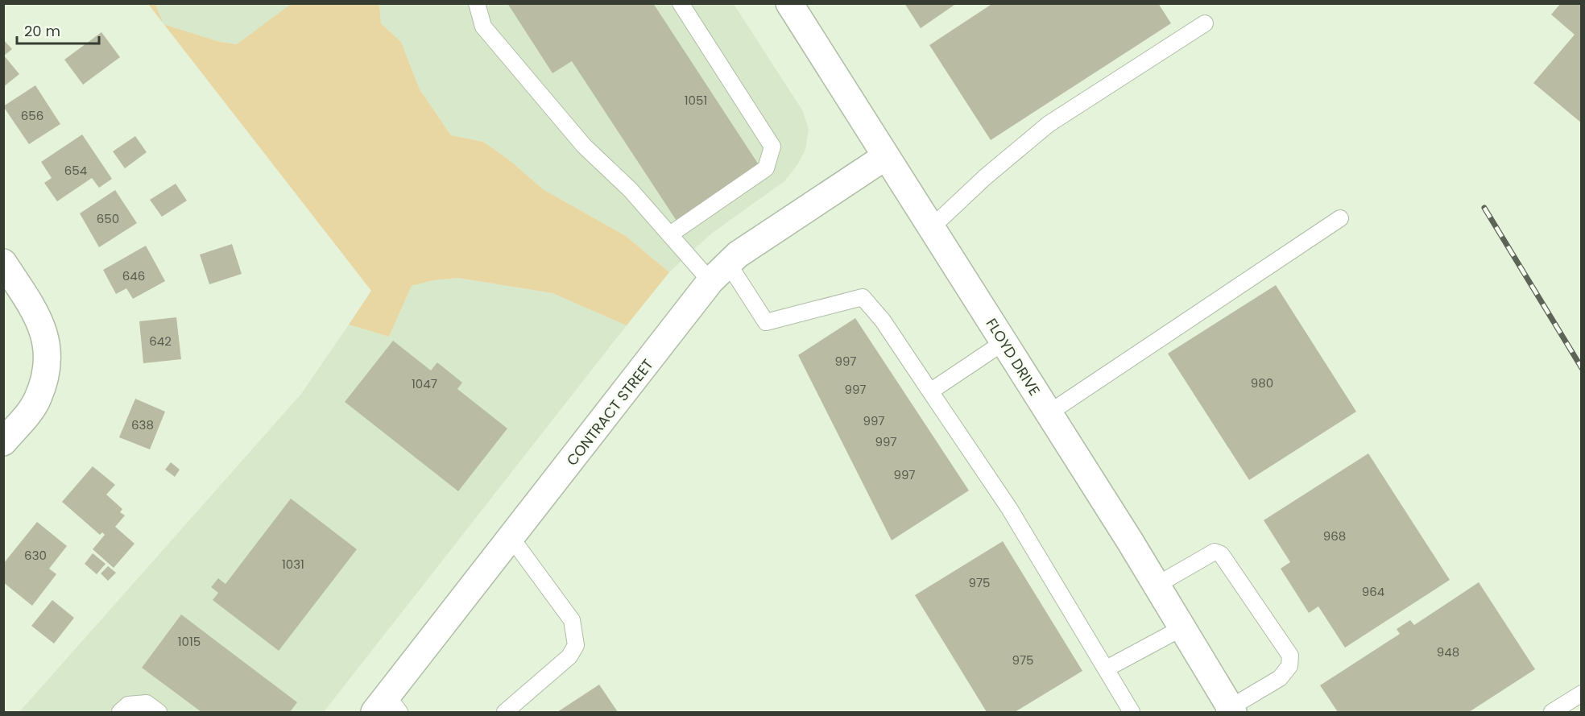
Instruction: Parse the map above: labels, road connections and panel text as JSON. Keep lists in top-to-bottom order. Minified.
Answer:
{"streets":{"street":["FLOYD DRIVE","CONTRACT STREET"]},"crossings":[["FLOYD DRIVE","CONTRACT STREET"]],"house_numbers":["1051","656","654","650","646","642","997","980","1047","997","997","638","997","997","968","630","1031","975","964","1015","948","975"],"scale_bar":"20 m"}
